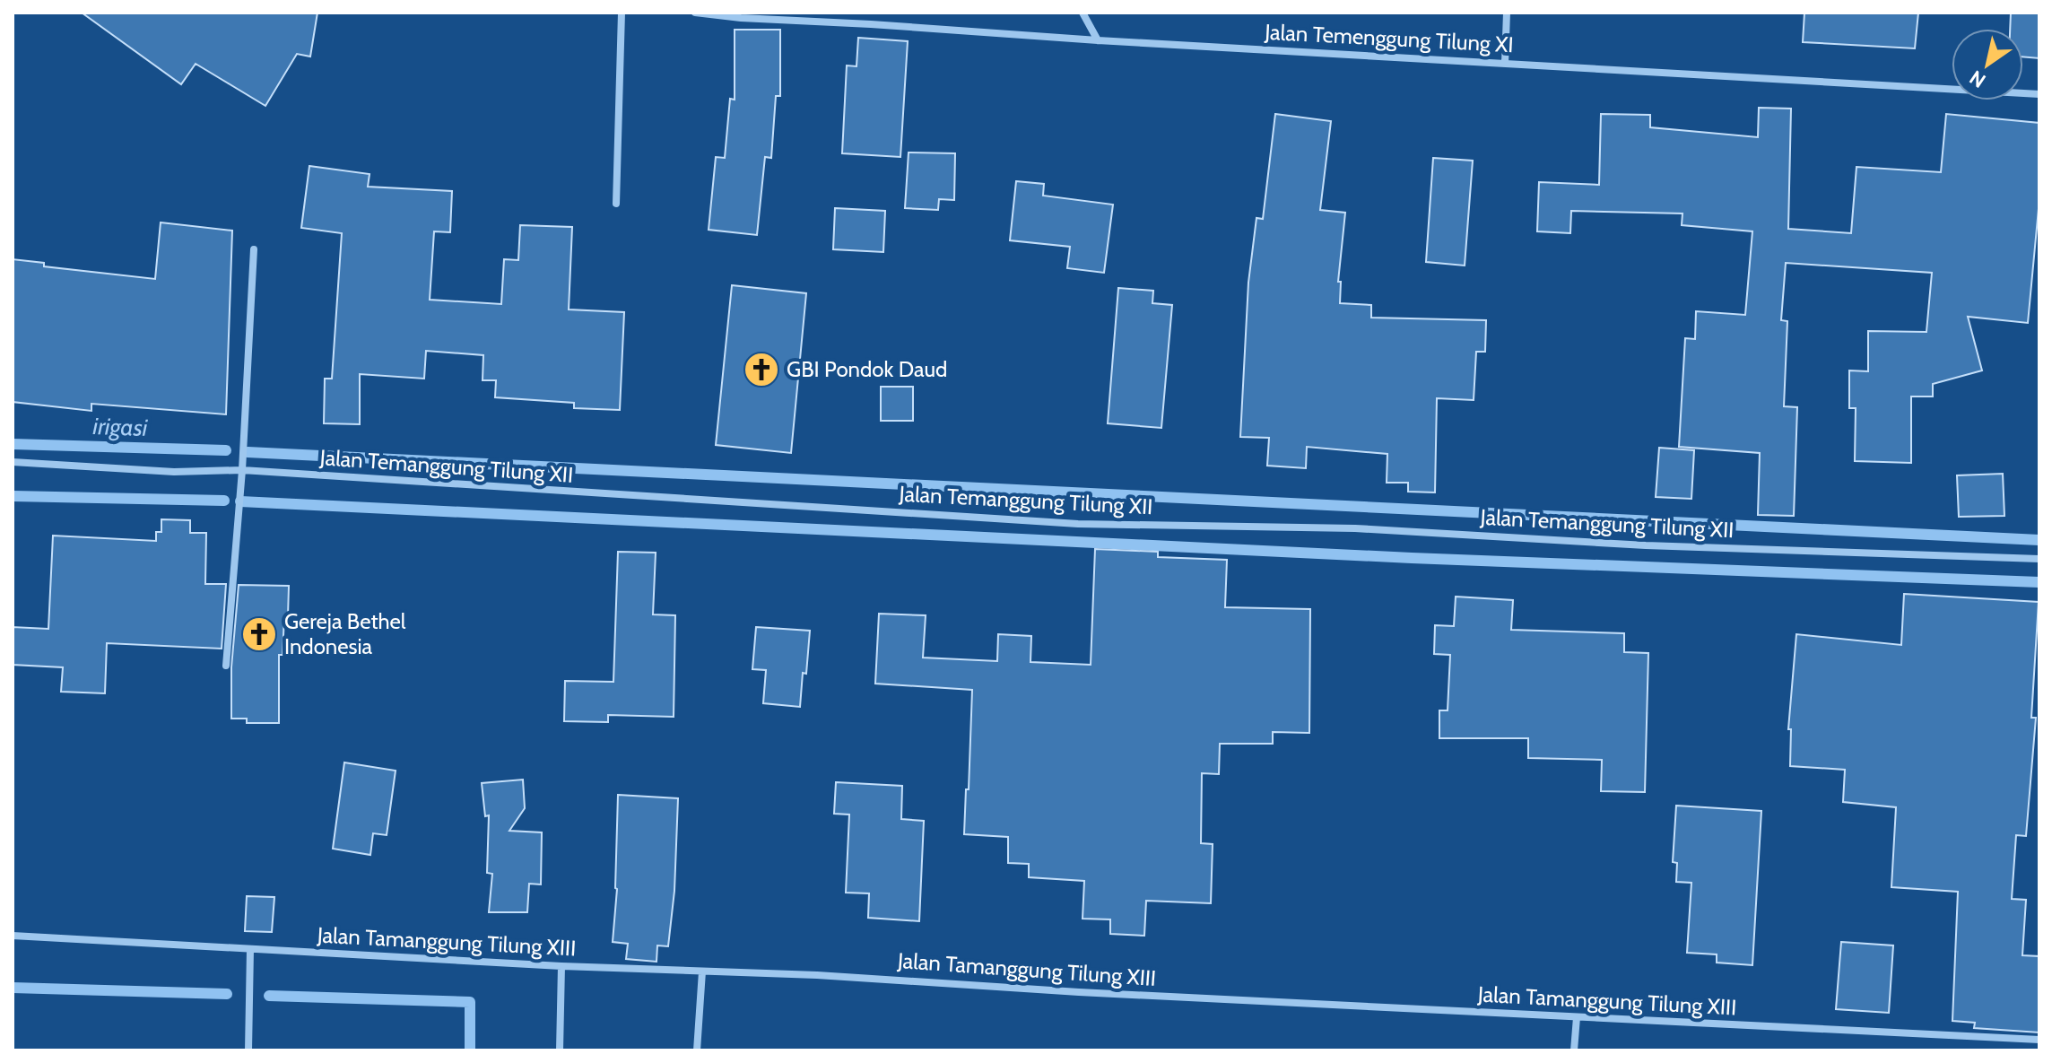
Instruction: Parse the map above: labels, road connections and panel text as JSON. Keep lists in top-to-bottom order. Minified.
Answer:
{"streets":{"street":["Jalan Temenggung Tilung XI","Jalan Temanggung Tilung XII","Jalan Tamanggung Tilung XIII"]},"water":["irigasi"],"places":{"church":["GBI Pondok Daud","Gereja Bethel Indonesia"]},"north":"bottom left"}
